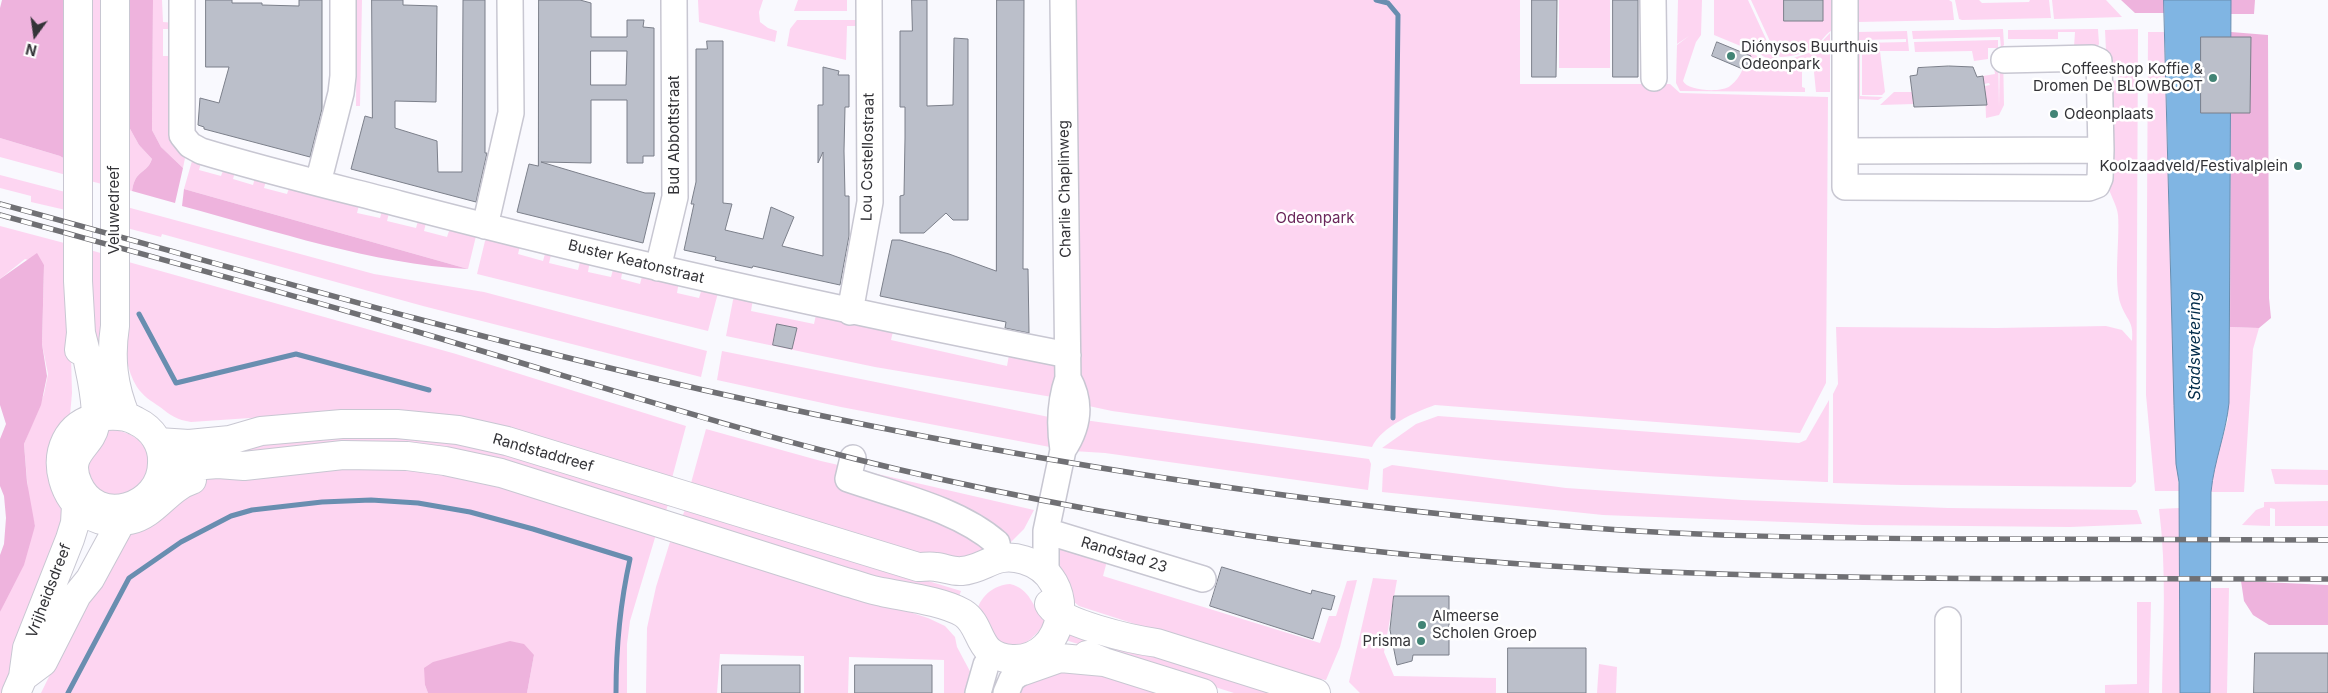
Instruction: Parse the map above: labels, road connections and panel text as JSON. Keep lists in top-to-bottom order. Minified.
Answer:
{"streets":{"main road":["Veluwedreef","Randstaddreef","Vrijheidsdreef"],"street":["Bud Abbottstraat","Lou Costellostraat","Charlie Chaplinweg","Buster Keatonstraat","Randstad 23"]},"crossings":[["Bud Abbottstraat","Buster Keatonstraat"],["Lou Costellostraat","Buster Keatonstraat"],["Charlie Chaplinweg","Buster Keatonstraat"],["Charlie Chaplinweg","Randstad 23"],["Veluwedreef","Randstaddreef"],["Veluwedreef","Vrijheidsdreef"],["Randstaddreef","Vrijheidsdreef"]],"water":["Stadswetering"],"parks":["Odeonpark"],"places":["Diónysos Buurthuis Odeonpark","Coffeeshop Koffie & Dromen De BLOWBOOT","Odeonplaats","Koolzaadveld/Festivalplein","Almeerse Scholen Groep","Prisma"],"north":"bottom"}
